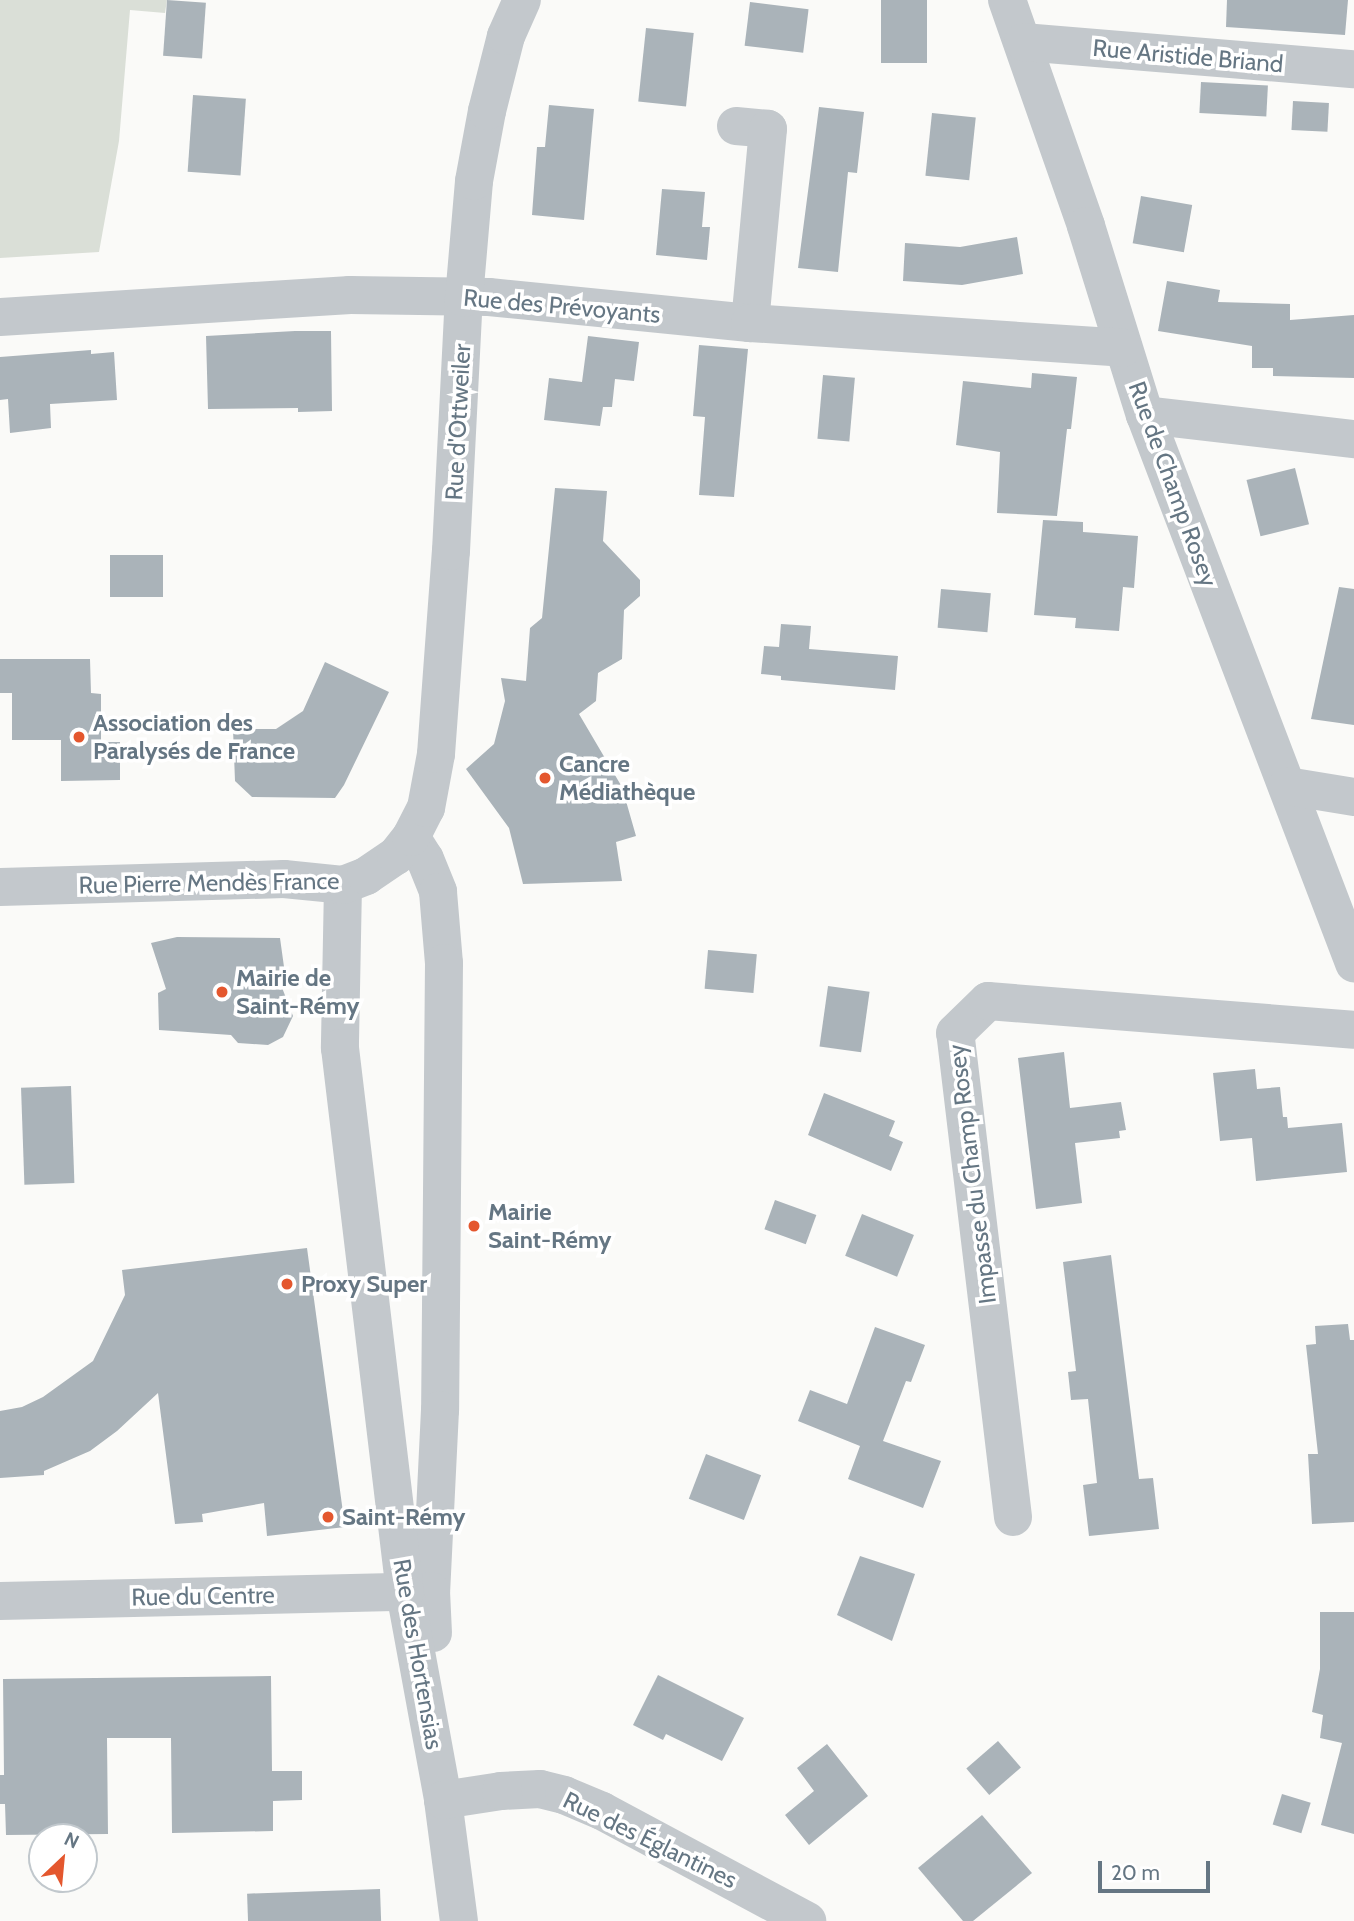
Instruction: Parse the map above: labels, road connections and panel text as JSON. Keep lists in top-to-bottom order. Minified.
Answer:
{"streets":{"street":["Rue Aristide Briand","Rue des Prévoyants","Rue d'Ottweiler","Rue de Champ Rosey","Rue Pierre Mendès France","Impasse du Champ Rosey","Rue du Centre","Rue des Hortensias","Rue des Églantines"]},"crossings":[["Rue Aristide Briand","Rue de Champ Rosey"],["Rue des Prévoyants","Rue d'Ottweiler"],["Rue des Prévoyants","Rue de Champ Rosey"],["Rue d'Ottweiler","Rue Pierre Mendès France"],["Rue Pierre Mendès France","Rue des Hortensias"],["Rue du Centre","Rue des Hortensias"],["Rue des Hortensias","Rue des Églantines"]],"places":["Association des Paralysés de France","Cancre Médiathèque","Mairie de Saint-Rémy","Mairie Saint-Rémy","Proxy Super","Saint-Rémy"],"scale_bar":"20 m","north":"top right"}
